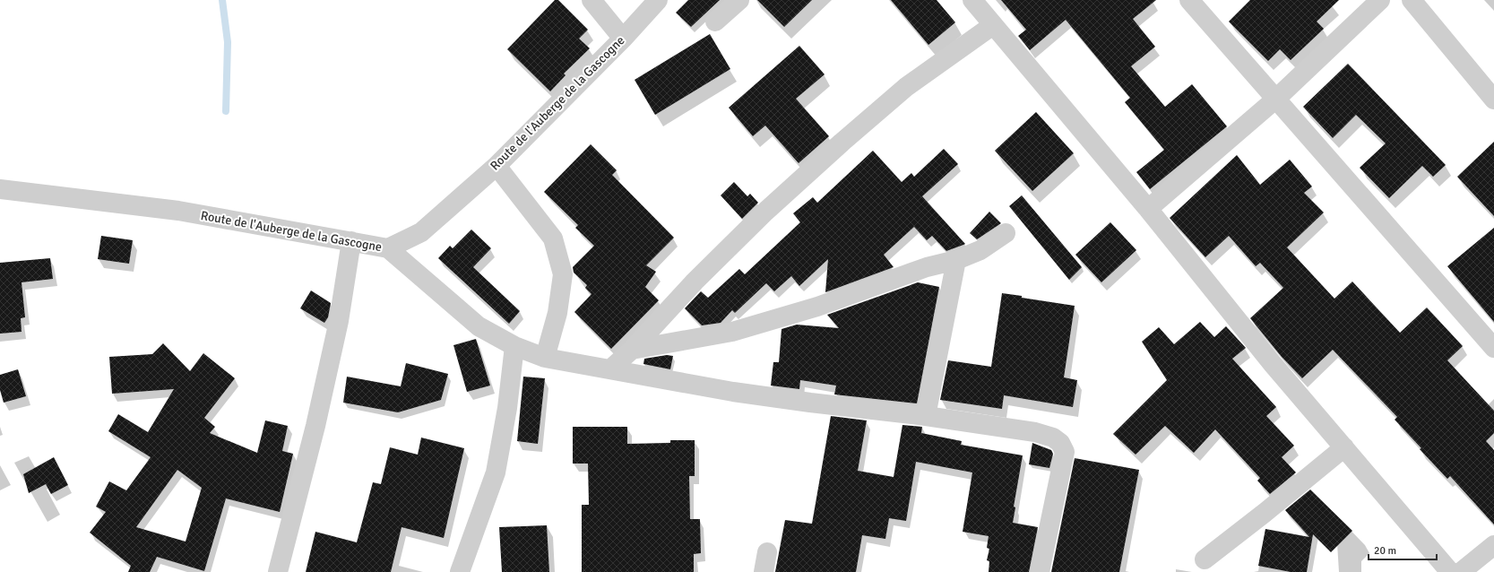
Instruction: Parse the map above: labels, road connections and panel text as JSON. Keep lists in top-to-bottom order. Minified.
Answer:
{"streets":{"street":["Route de l'Auberge de la Gascogne"]},"scale_bar":"20 m"}
